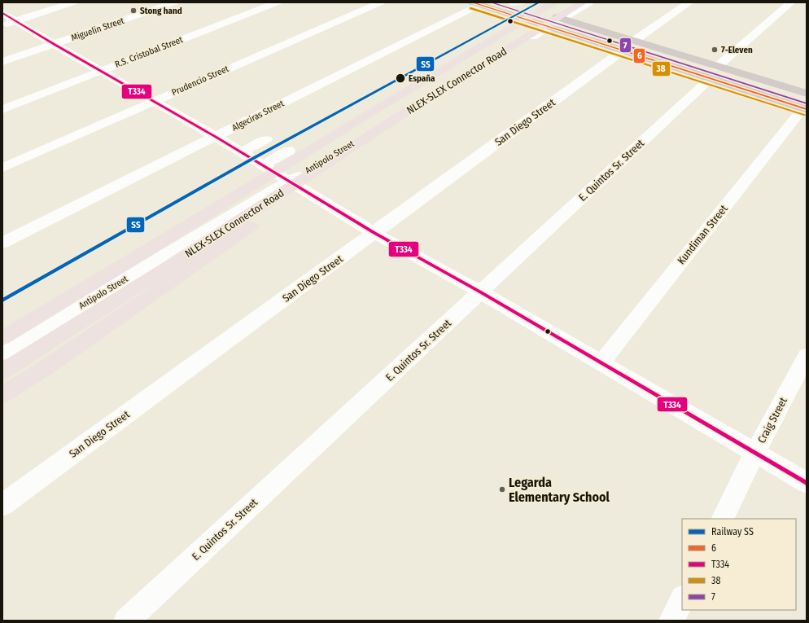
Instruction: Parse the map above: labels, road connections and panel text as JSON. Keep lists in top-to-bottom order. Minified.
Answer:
{"streets":{"highway":["NLEX-SLEX Connector Road"],"street":["Miguelin Street","R.S. Cristobal Street","Prudencio Street","Algeciras Street","San Diego Street","Antipolo Street","E. Quintos Sr. Street","Kundiman Street","Craig Street"]},"places":["Stong hand","7-Eleven","España","Legarda Elementary School"],"lines":["rail line SS","transit line 6","transit line 7","transit line 38","transit line T334"],"legend":["Railway SS","6","T334","38","7"]}
